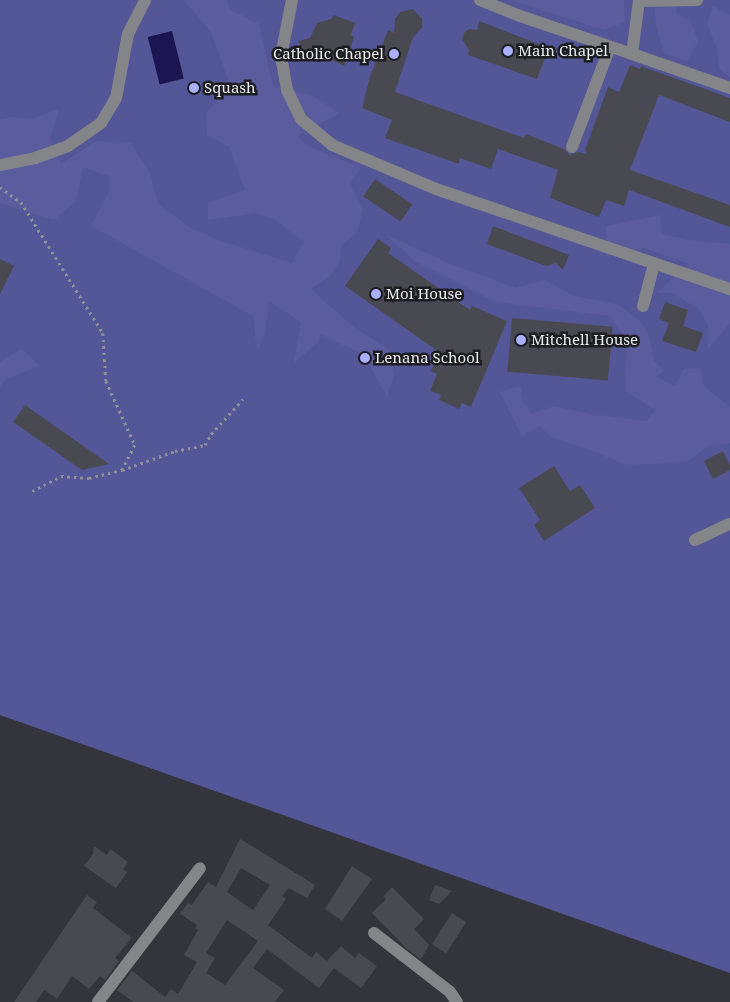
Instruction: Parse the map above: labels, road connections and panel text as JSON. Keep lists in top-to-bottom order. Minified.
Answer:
{"places":["Main Chapel","Catholic Chapel","Squash","Moi House","Mitchell House","Lenana School"]}
